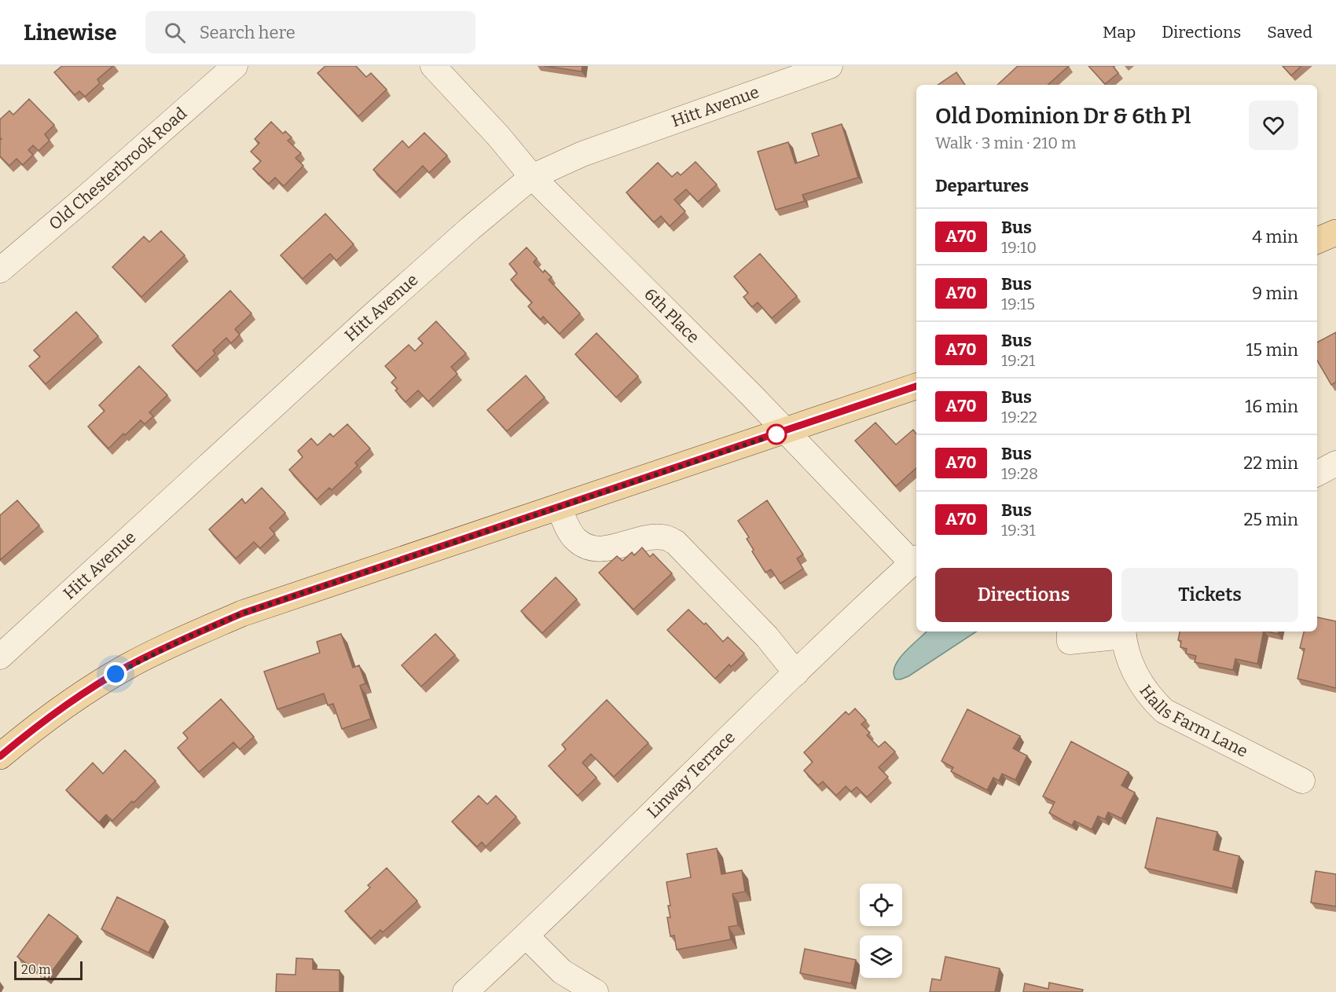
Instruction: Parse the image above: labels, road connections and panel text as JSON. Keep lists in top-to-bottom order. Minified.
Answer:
{"streets":{"street":["Hitt Avenue","Old Chesterbrook Road","6th Place","Halls Farm Lane","Linway Terrace"]},"crossings":[["Hitt Avenue","6th Place"],["6th Place","Linway Terrace"]],"lines":["bus line A70"],"scale_bar":"20 m","page":{"header":"Linewise","search":"Search here","nav":["Map","Directions","Saved"],"heading":[["Old Dominion Dr & 6th Pl","Walk · 3 min · 210 m"],"Departures"],"list":[{"mark":"A70","name":"Bus","note":"19:10","value":"4 min"},{"mark":"A70","name":"Bus","note":"19:15","value":"9 min"},{"mark":"A70","name":"Bus","note":"19:21","value":"15 min"},{"mark":"A70","name":"Bus","note":"19:22","value":"16 min"},{"mark":"A70","name":"Bus","note":"19:28","value":"22 min"},{"mark":"A70","name":"Bus","note":"19:31","value":"25 min"}],"buttons":["Directions","Tickets"],"scale":"20 m"}}
